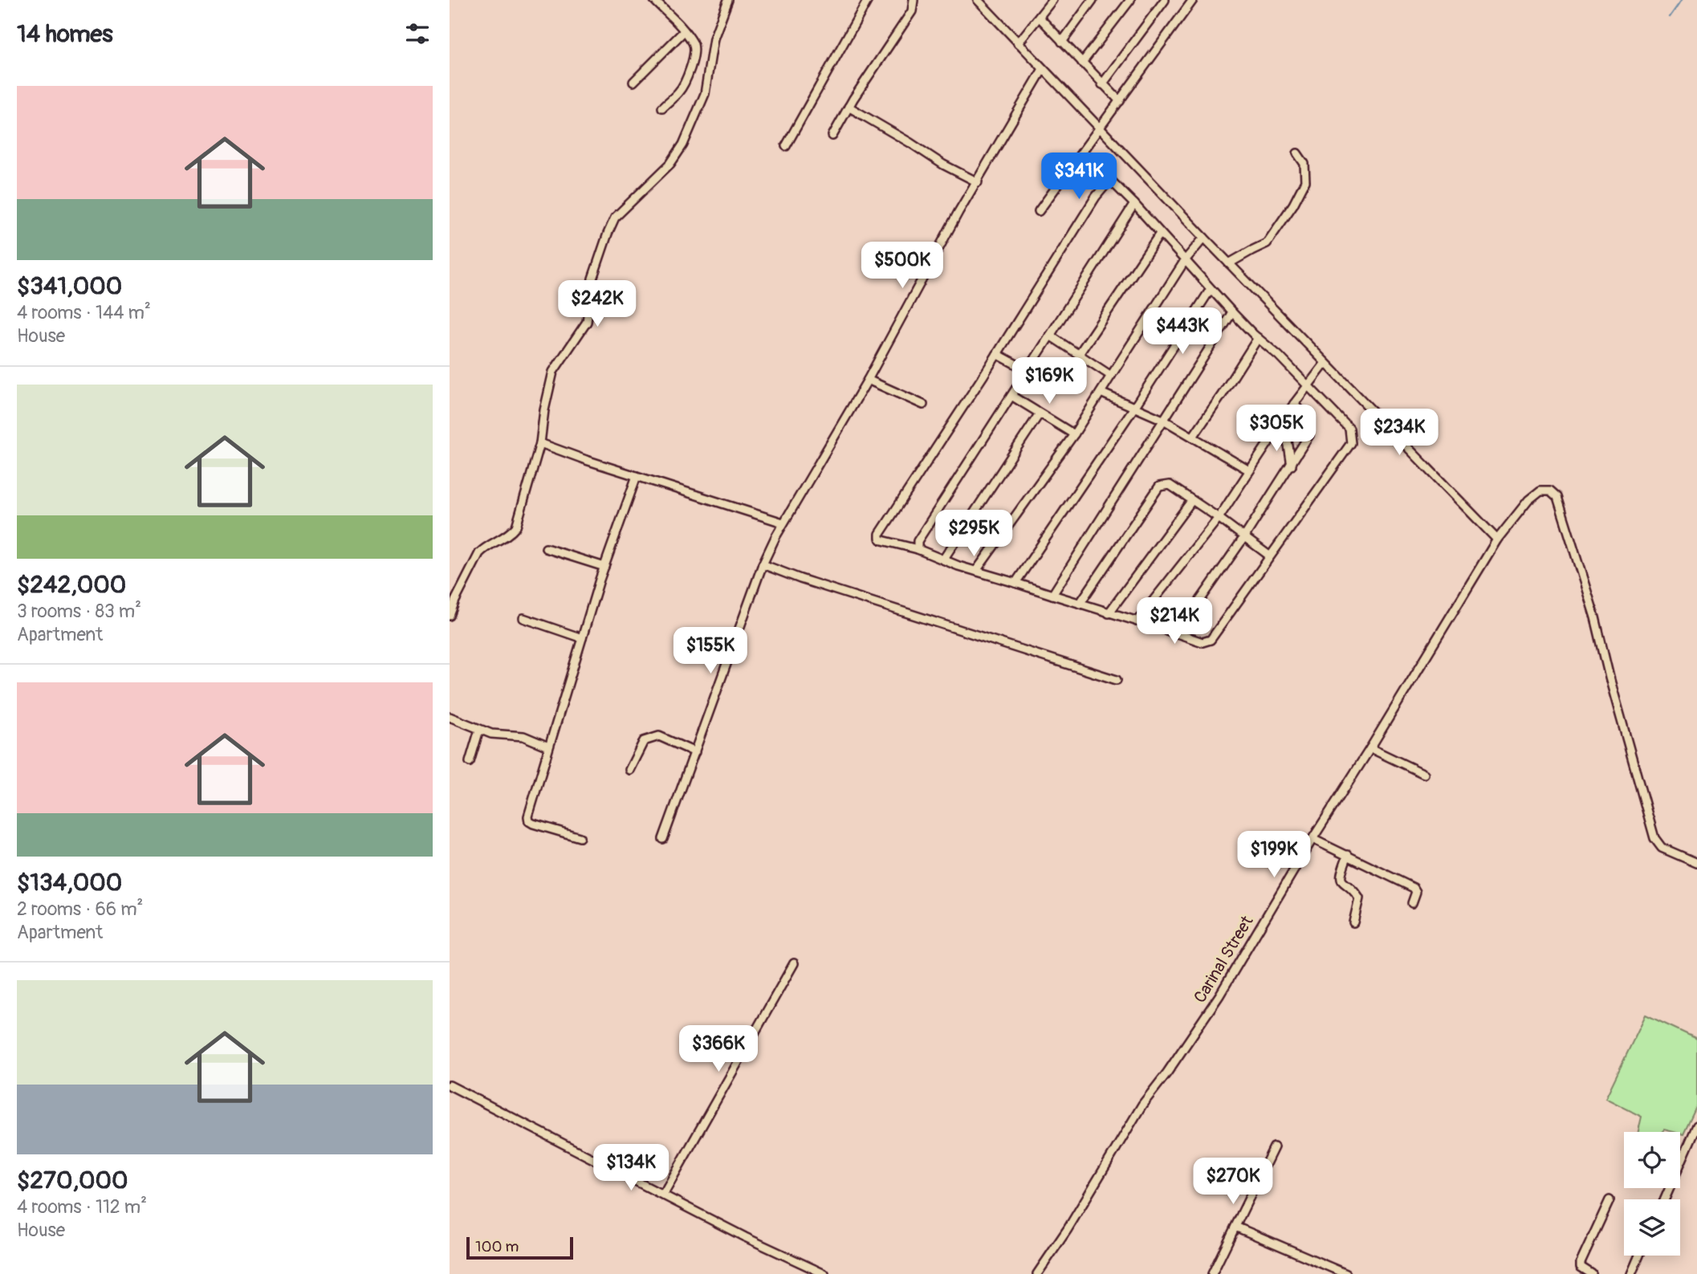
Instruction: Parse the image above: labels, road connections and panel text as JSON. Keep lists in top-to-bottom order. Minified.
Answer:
{"streets":{"street":["Carinal Street"]},"scale_bar":"100 m","page":{"heading":"14 homes","list":[{"name":"$341,000","note":"4 rooms · 144 m² · House"},{"name":"$242,000","note":"3 rooms · 83 m² · Apartment"},{"name":"$134,000","note":"2 rooms · 66 m² · Apartment"},{"name":"$270,000","note":"4 rooms · 112 m² · House"}],"price":["$341K","$500K","$242K","$443K","$169K","$305K","$234K","$295K","$214K","$155K","$199K","$366K","$134K","$270K"],"scale":"100 m"}}
